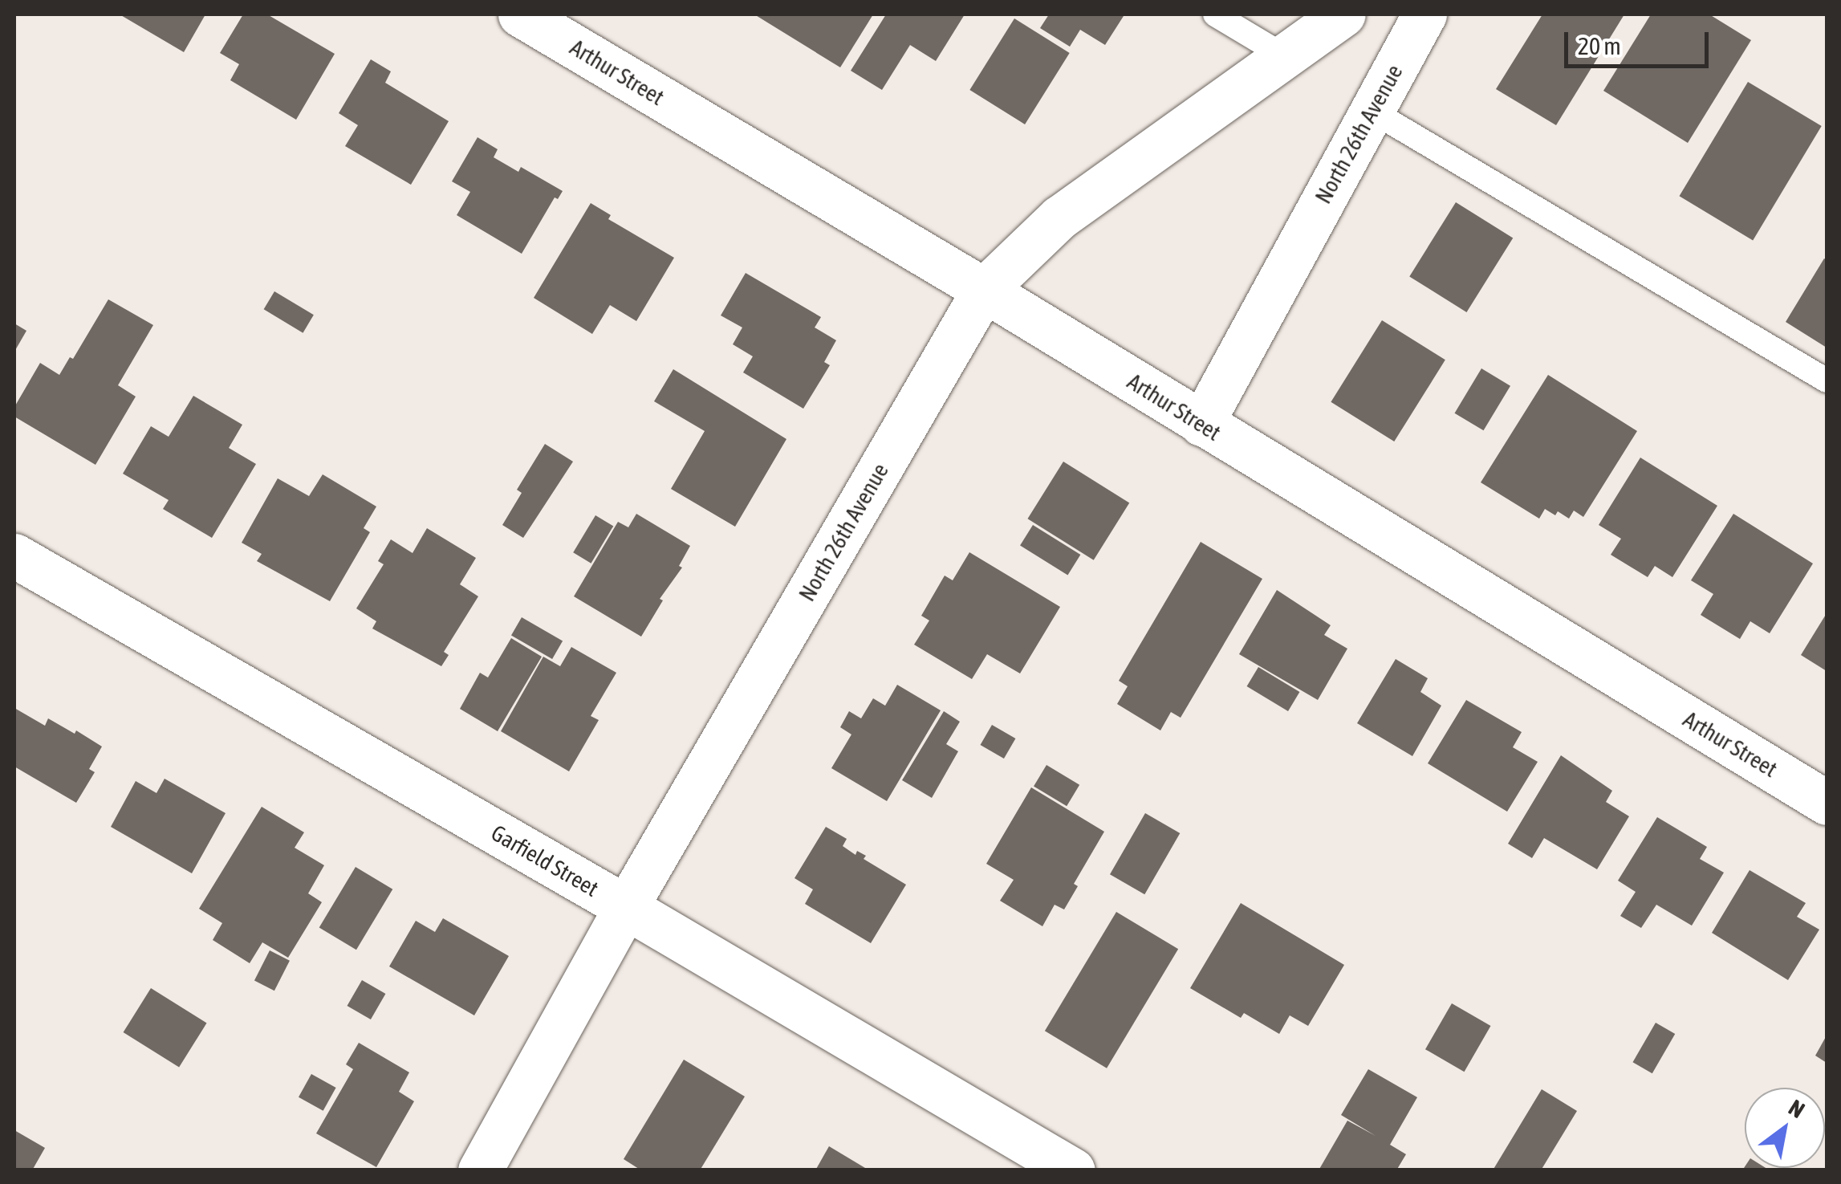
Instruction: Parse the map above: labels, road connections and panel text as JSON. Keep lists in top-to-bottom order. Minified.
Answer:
{"streets":{"street":["Arthur Street","North 26th Avenue","Garfield Street"]},"crossings":[["Arthur Street","North 26th Avenue"],["North 26th Avenue","Garfield Street"]],"scale_bar":"20 m","north":"top right"}
